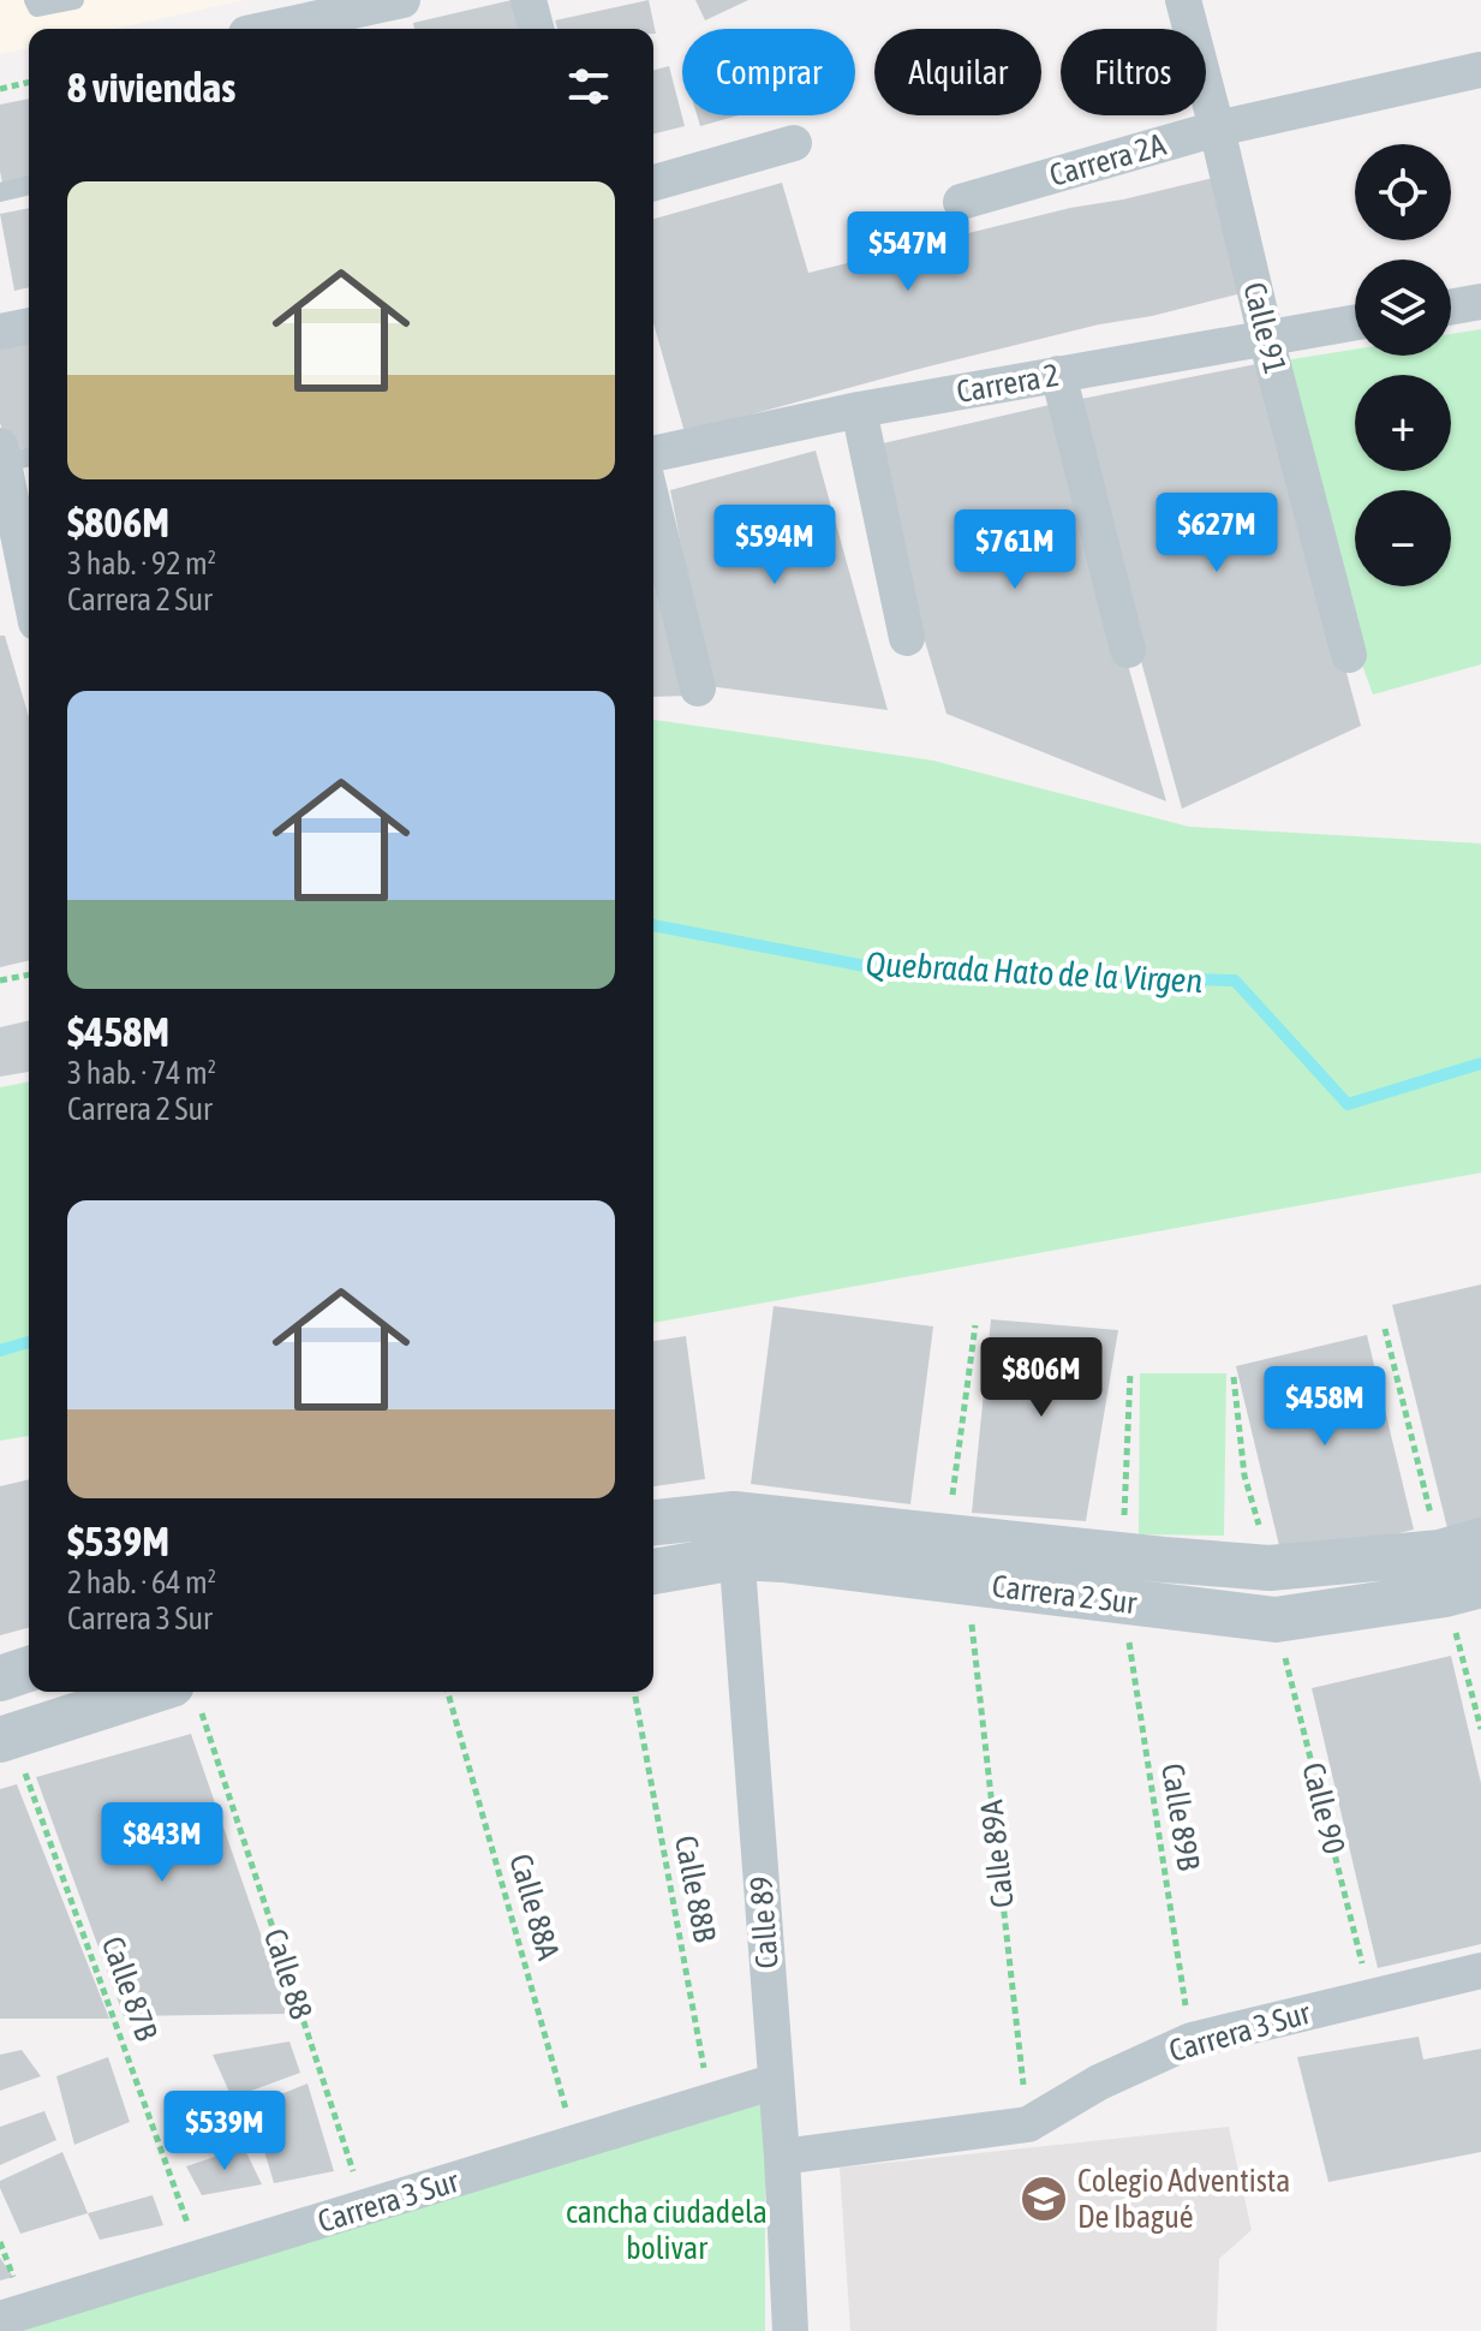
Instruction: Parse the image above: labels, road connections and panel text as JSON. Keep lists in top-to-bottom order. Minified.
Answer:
{"streets":{"street":["Carrera 2A","Calle 91","Carrera 2","Carrera 2 Sur","Calle 89","Carrera 3 Sur"],"path":["Calle 90","Calle 89B","Calle 89A","Calle 88B","Calle 88A","Calle 88","Calle 87B"]},"crossings":[["Carrera 2A","Calle 91"],["Calle 91","Carrera 2"],["Carrera 2 Sur","Calle 90"],["Carrera 2 Sur","Calle 89B"],["Carrera 2 Sur","Calle 89A"],["Carrera 2 Sur","Calle 89"],["Calle 90","Carrera 3 Sur"],["Calle 89B","Carrera 3 Sur"],["Calle 89A","Carrera 3 Sur"],["Calle 88B","Carrera 3 Sur"],["Calle 88A","Carrera 3 Sur"],["Calle 89","Carrera 3 Sur"],["Calle 88","Carrera 3 Sur"],["Calle 87B","Carrera 3 Sur"]],"water":["Quebrada Hato de la Virgen"],"parks":["cancha ciudadela bolivar"],"places":{"school or university":["Colegio Adventista De Ibagué"]},"page":{"chip":["Comprar","Alquilar","Filtros"],"heading":"8 viviendas","map_buttons":["+","−"],"list":[{"name":"$806M","note":"3 hab. · 92 m² · Carrera 2 Sur"},{"name":"$458M","note":"3 hab. · 74 m² · Carrera 2 Sur"},{"name":"$539M","note":"2 hab. · 64 m² · Carrera 3 Sur"}],"price":["$547M","$627M","$594M","$761M","$806M","$458M","$843M","$539M"]}}
